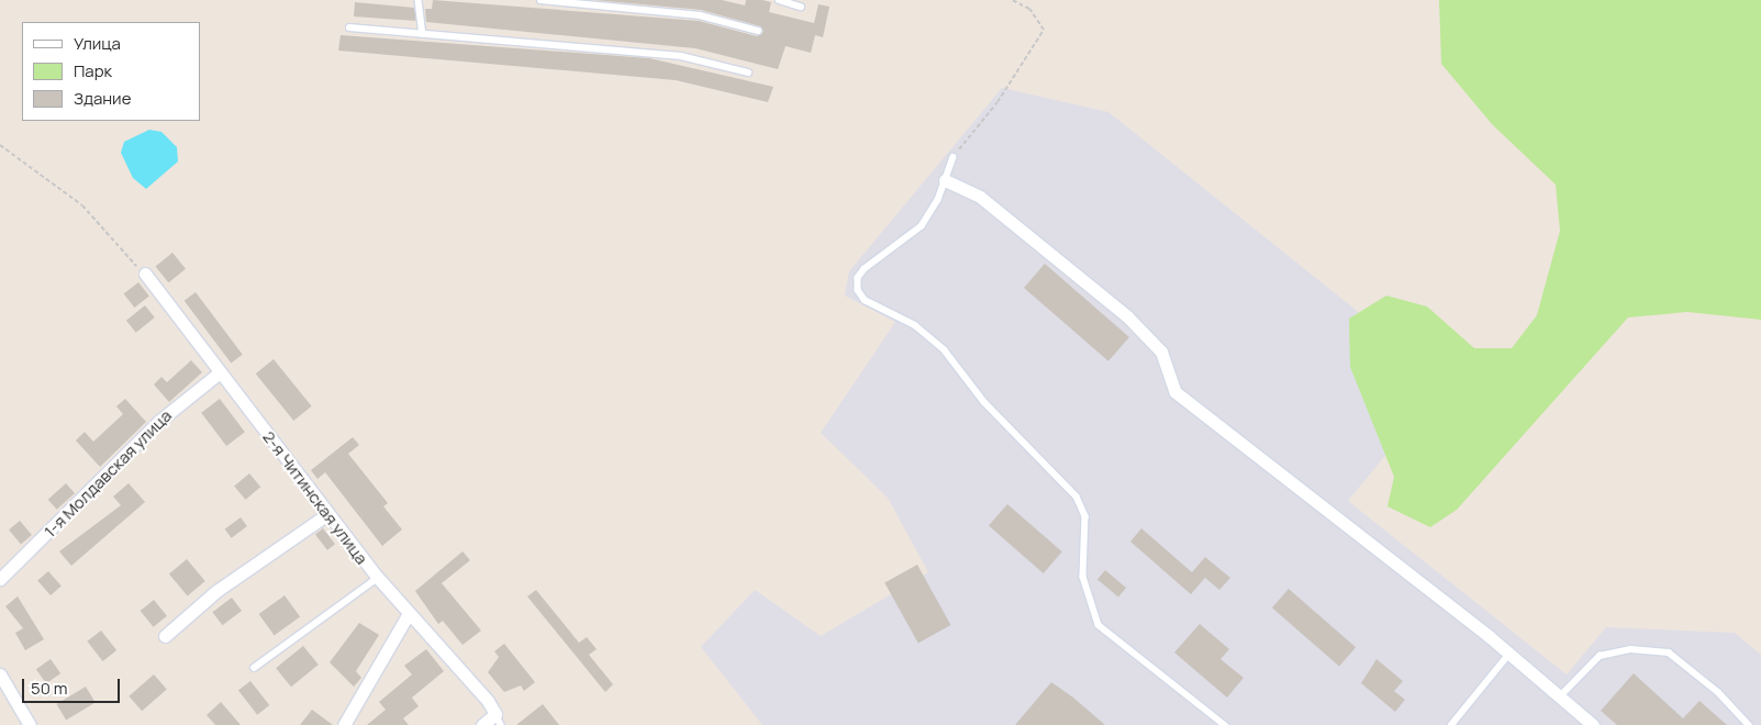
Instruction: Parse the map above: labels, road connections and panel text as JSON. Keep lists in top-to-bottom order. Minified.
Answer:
{"streets":{"street":["1-я Молдавская улица","2-я Читинская улица"]},"crossings":[["1-я Молдавская улица","2-я Читинская улица"]],"legend":["Улица","Парк","Здание"],"scale_bar":"50 m"}
